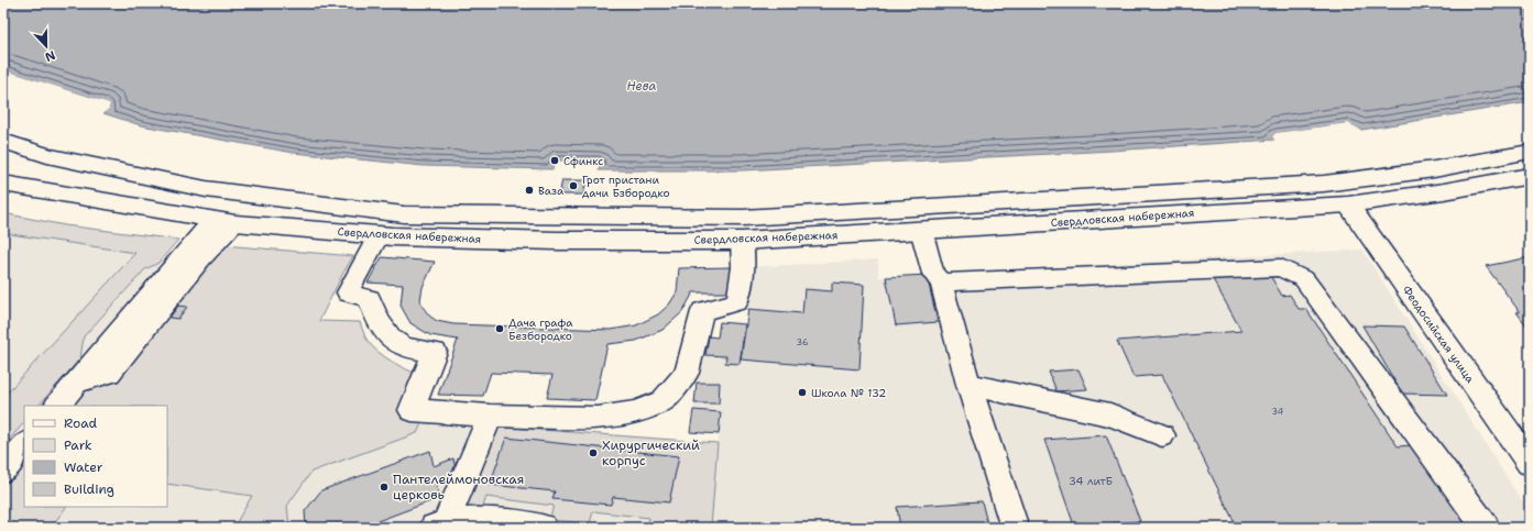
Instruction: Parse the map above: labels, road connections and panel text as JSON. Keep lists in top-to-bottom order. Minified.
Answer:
{"streets":{"main road":["Свердловская набережная"],"street":["Феодосийская улица"]},"crossings":[["Свердловская набережная","Феодосийская улица"]],"water":["Нева"],"places":["Сфинкс","Грот пристани дачи Бзбородко","Ваза","Дача графа Безбородко","Школа № 132","Хирургический корпус","Пантелеймоновская церковь"],"house_numbers":["36","34","34 литБ"],"legend":["Road","Park","Water","Building"],"north":"bottom"}
